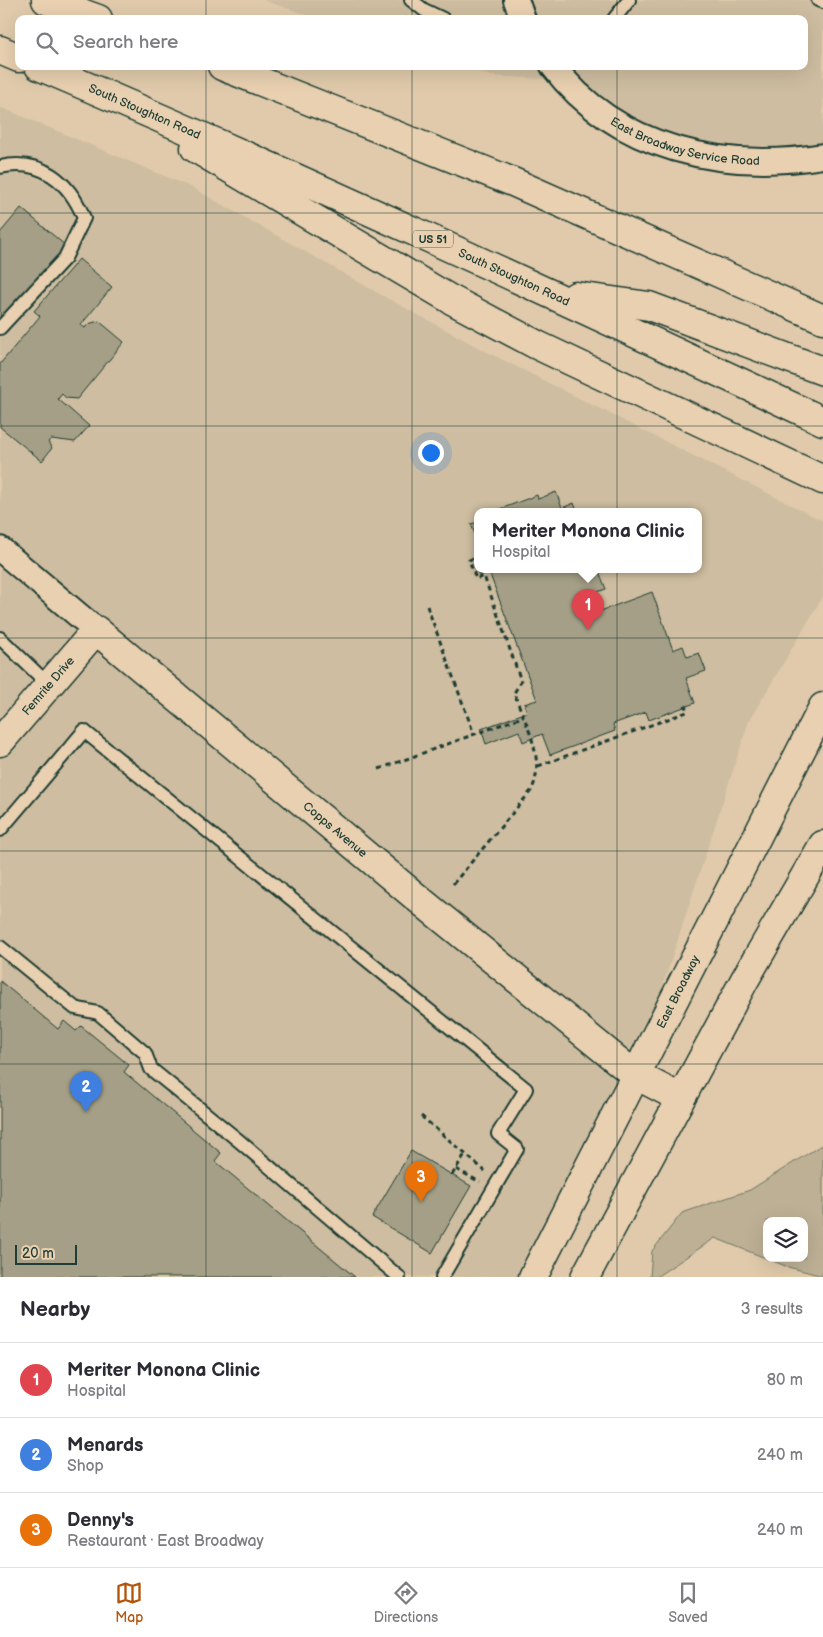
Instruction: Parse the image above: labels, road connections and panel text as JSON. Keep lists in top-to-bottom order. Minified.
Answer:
{"streets":{"main road":["South Stoughton Road","US 51","Femrite Drive","Copps Avenue","East Broadway"],"street":["East Broadway Service Road"]},"crossings":[["Femrite Drive","Copps Avenue"],["Copps Avenue","East Broadway"]],"scale_bar":"20 m","page":{"search":"Search here","popup":["Meriter Monona Clinic","Hospital"],"pins":["1","2","3"],"scale":"20 m","heading":["Nearby","3 results"],"list":[{"mark":"1","name":"Meriter Monona Clinic","note":"Hospital","value":"80 m"},{"mark":"2","name":"Menards","note":"Shop","value":"240 m"},{"mark":"3","name":"Denny's","note":"Restaurant · East Broadway","value":"240 m"}],"nav":["Map","Directions","Saved"]}}
